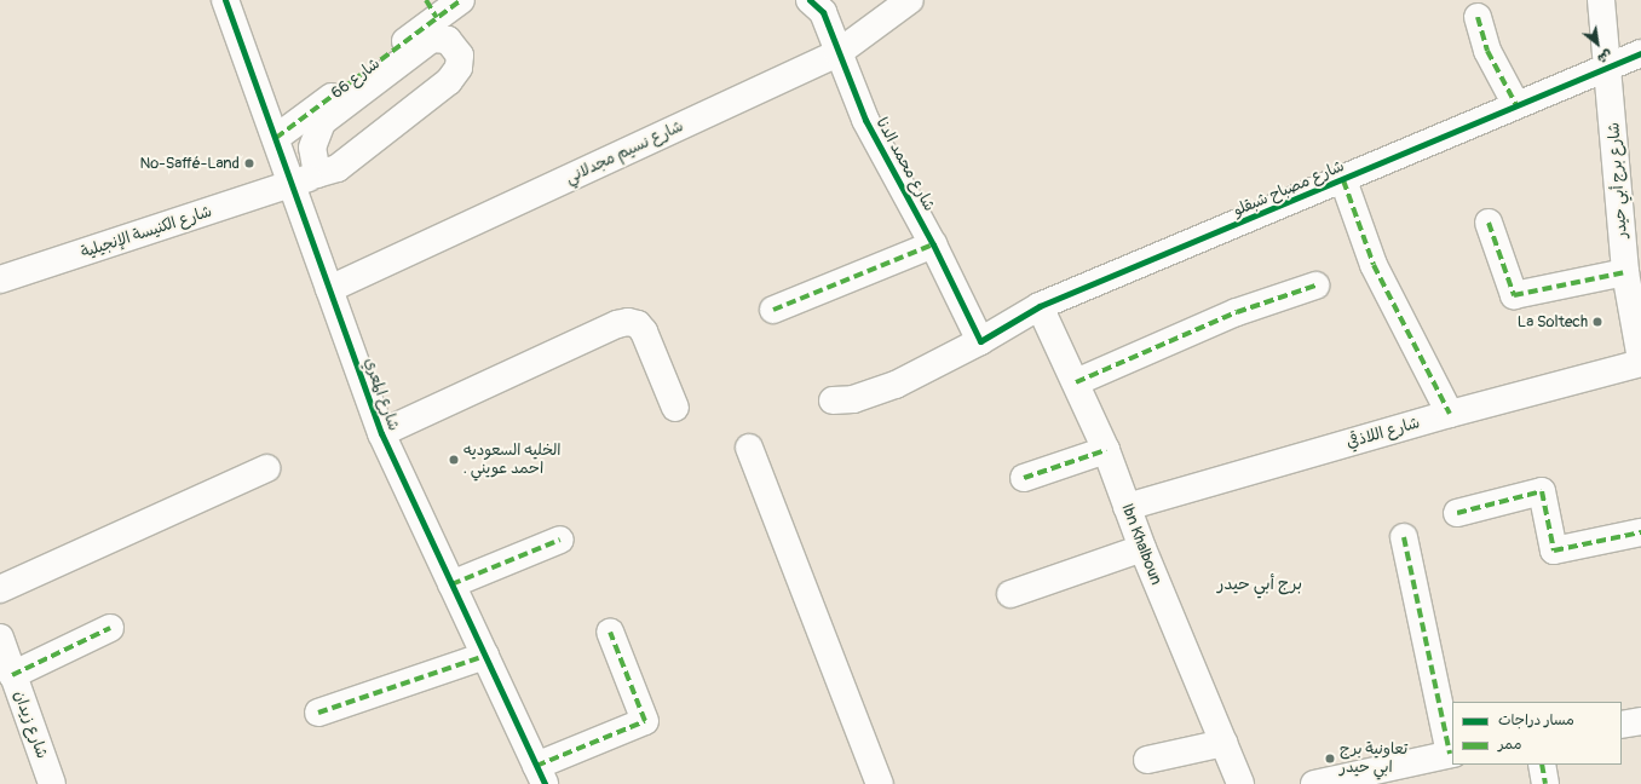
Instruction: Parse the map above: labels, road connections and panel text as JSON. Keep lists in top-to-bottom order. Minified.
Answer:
{"streets":{"street":["شارع 66","شارع نسيم مجدلاني","شارع محمد الدنا","شارع برج أبي حيدر","شارع مصباح شبقلو","شارع الكنيسة الإنجيلية","شارع المعري","شارع اللاذقي","Ibn Khalboun","شارع زيدان"]},"crossings":[["شارع 66","شارع المعري"],["شارع نسيم مجدلاني","شارع محمد الدنا"],["شارع نسيم مجدلاني","شارع المعري"],["شارع محمد الدنا","شارع مصباح شبقلو"],["شارع برج أبي حيدر","شارع مصباح شبقلو"],["شارع مصباح شبقلو","Ibn Khalboun"],["شارع الكنيسة الإنجيلية","شارع المعري"],["شارع اللاذقي","Ibn Khalboun"]],"districts":["برج أبي حيدر"],"places":["No-Saffé-Land","La Soltech","الخليه السعوديه . احمد عويني","تعاونية برج ابي حيدر"],"legend":["مسار دراجات","ممر"],"north":"bottom right"}
